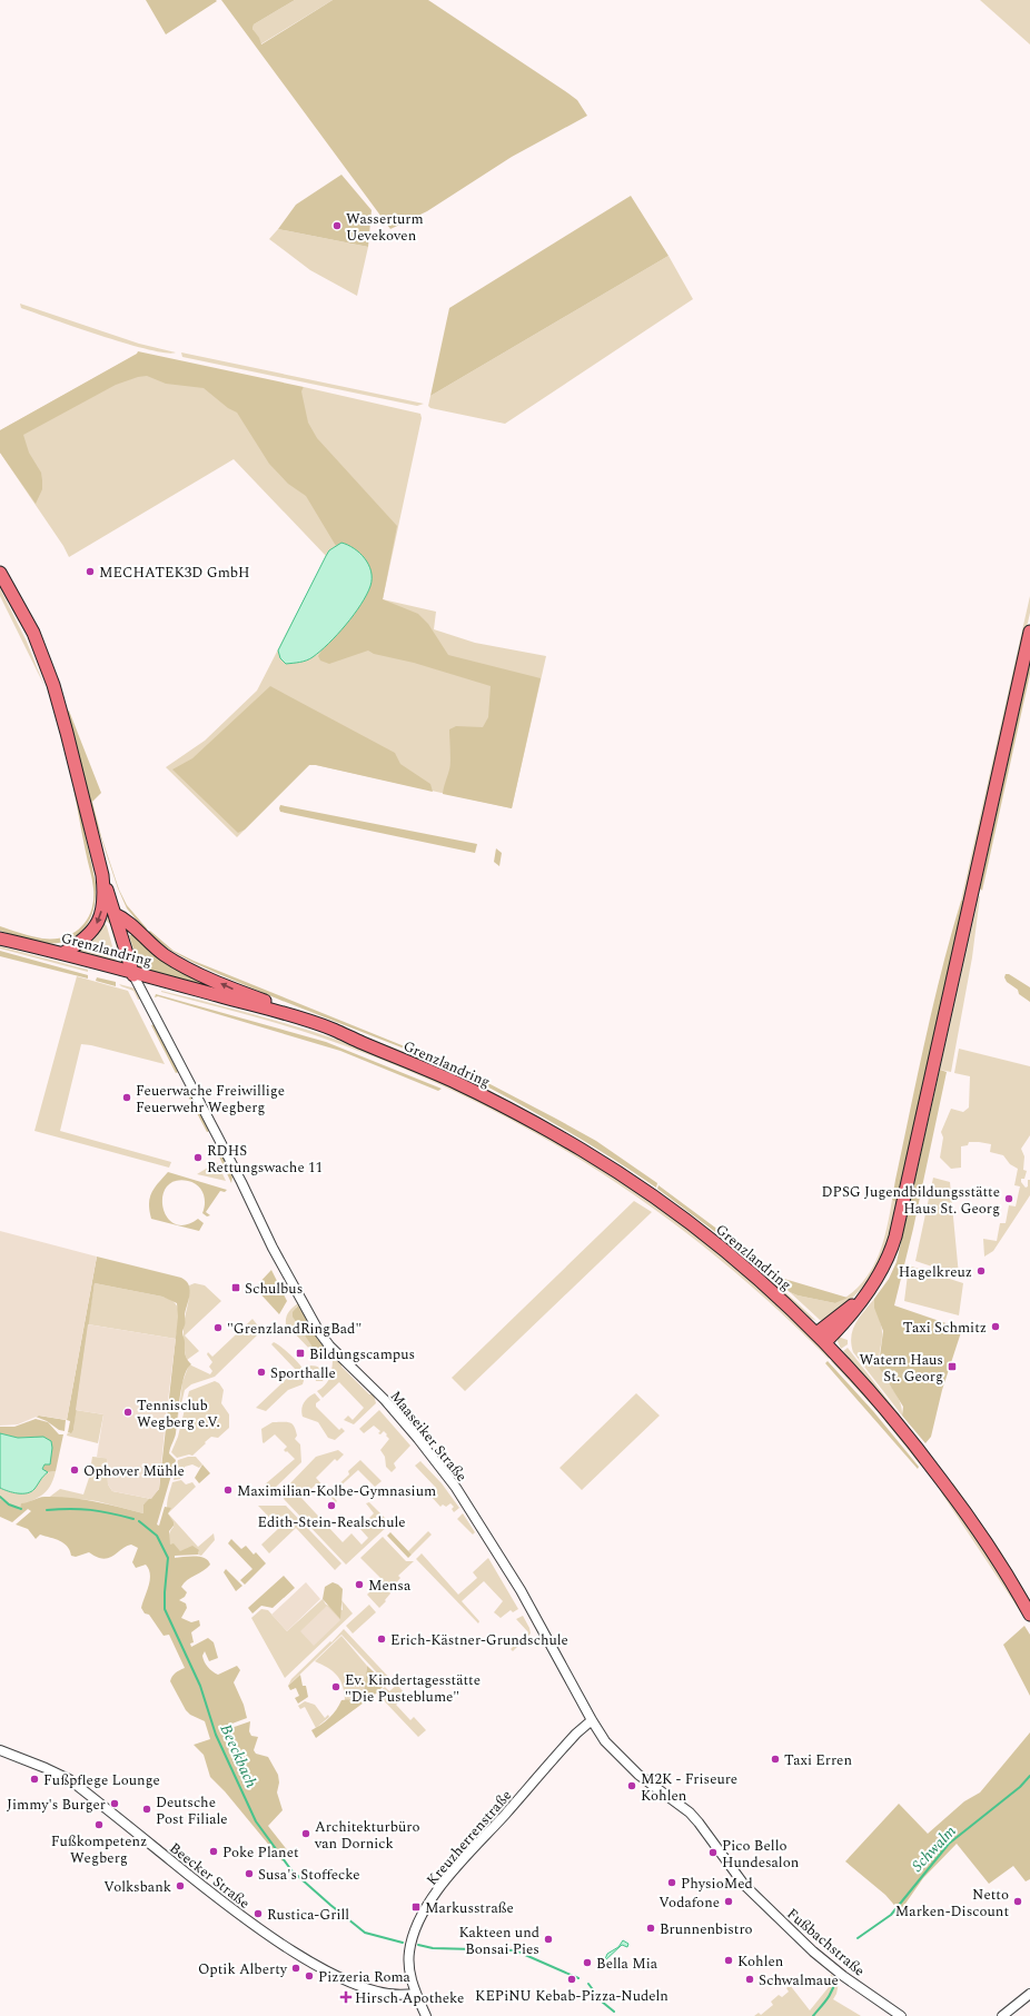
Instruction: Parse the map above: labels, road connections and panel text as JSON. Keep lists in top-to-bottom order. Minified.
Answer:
{"streets":{"main road":["Grenzlandring"],"street":["Maaseiker Straße","Kreuzherrenstraße","Beecker Straße","Fußbachstraße"]},"crossings":[["Grenzlandring","Maaseiker Straße"],["Maaseiker Straße","Kreuzherrenstraße"],["Maaseiker Straße","Fußbachstraße"],["Kreuzherrenstraße","Beecker Straße"]],"water":["Beeckbach","Schwalm"],"places":{"other":["Wasserturm Uevekoven","MECHATEK3D GmbH","Feuerwache Freiwillige Feuerwehr Wegberg","RDHS Rettungswache 11","DPSG Jugendbildungsstätte Haus St. Georg","Hagelkreuz","Taxi Schmitz","\"GrenzlandRingBad\"","Sporthalle","Tennisclub Wegberg e.V.","Ophover Mühle","Maximilian-Kolbe-Gymnasium","Edith-Stein-Realschule","Mensa","Erich-Kästner-Grundschule","Ev. Kindertagesstätte \"Die Pusteblume\"","Taxi Erren","Fußpflege Lounge","M2K - Friseure Kohlen","Jimmy's Burger","Deutsche Post Filiale","Fußkompetenz Wegberg","Architekturbüro van Dornick","Poke Planet","Pico Bello Hundesalon","Susa's Stoffecke","PhysioMed","Volksbank","Vodafone","Netto Marken-Discount","Rustica-Grill","Brunnenbistro","Kakteen und Bonsai Pies","Kohlen","Bella Mia","Optik Alberty","Pizzeria Roma","KEPiNU Kebab-Pizza-Nudeln","Schwalmaue"],"transit":["Schulbus","Bildungscampus","Watern Haus St. Georg","Markusstraße"],"health":["Hirsch Apotheke"]}}
